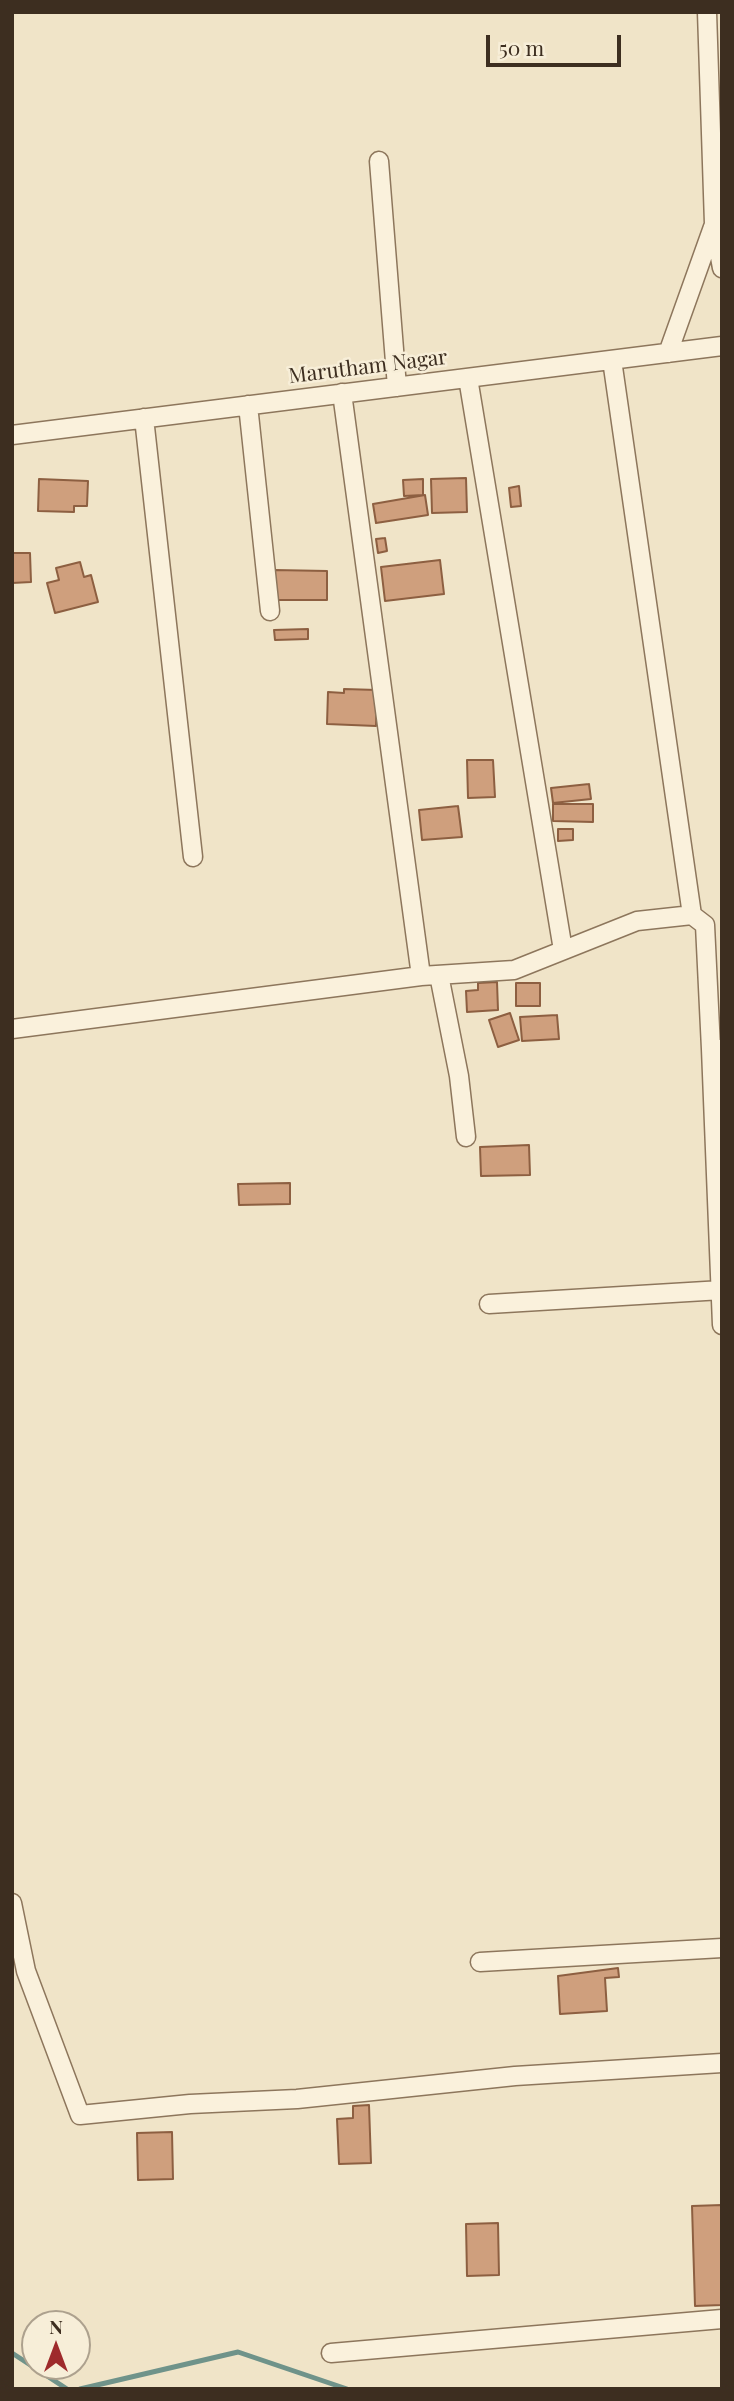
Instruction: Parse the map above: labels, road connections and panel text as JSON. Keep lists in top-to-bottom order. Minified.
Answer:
{"streets":{"street":["Marutham Nagar"]},"scale_bar":"50 m","north":"top"}
